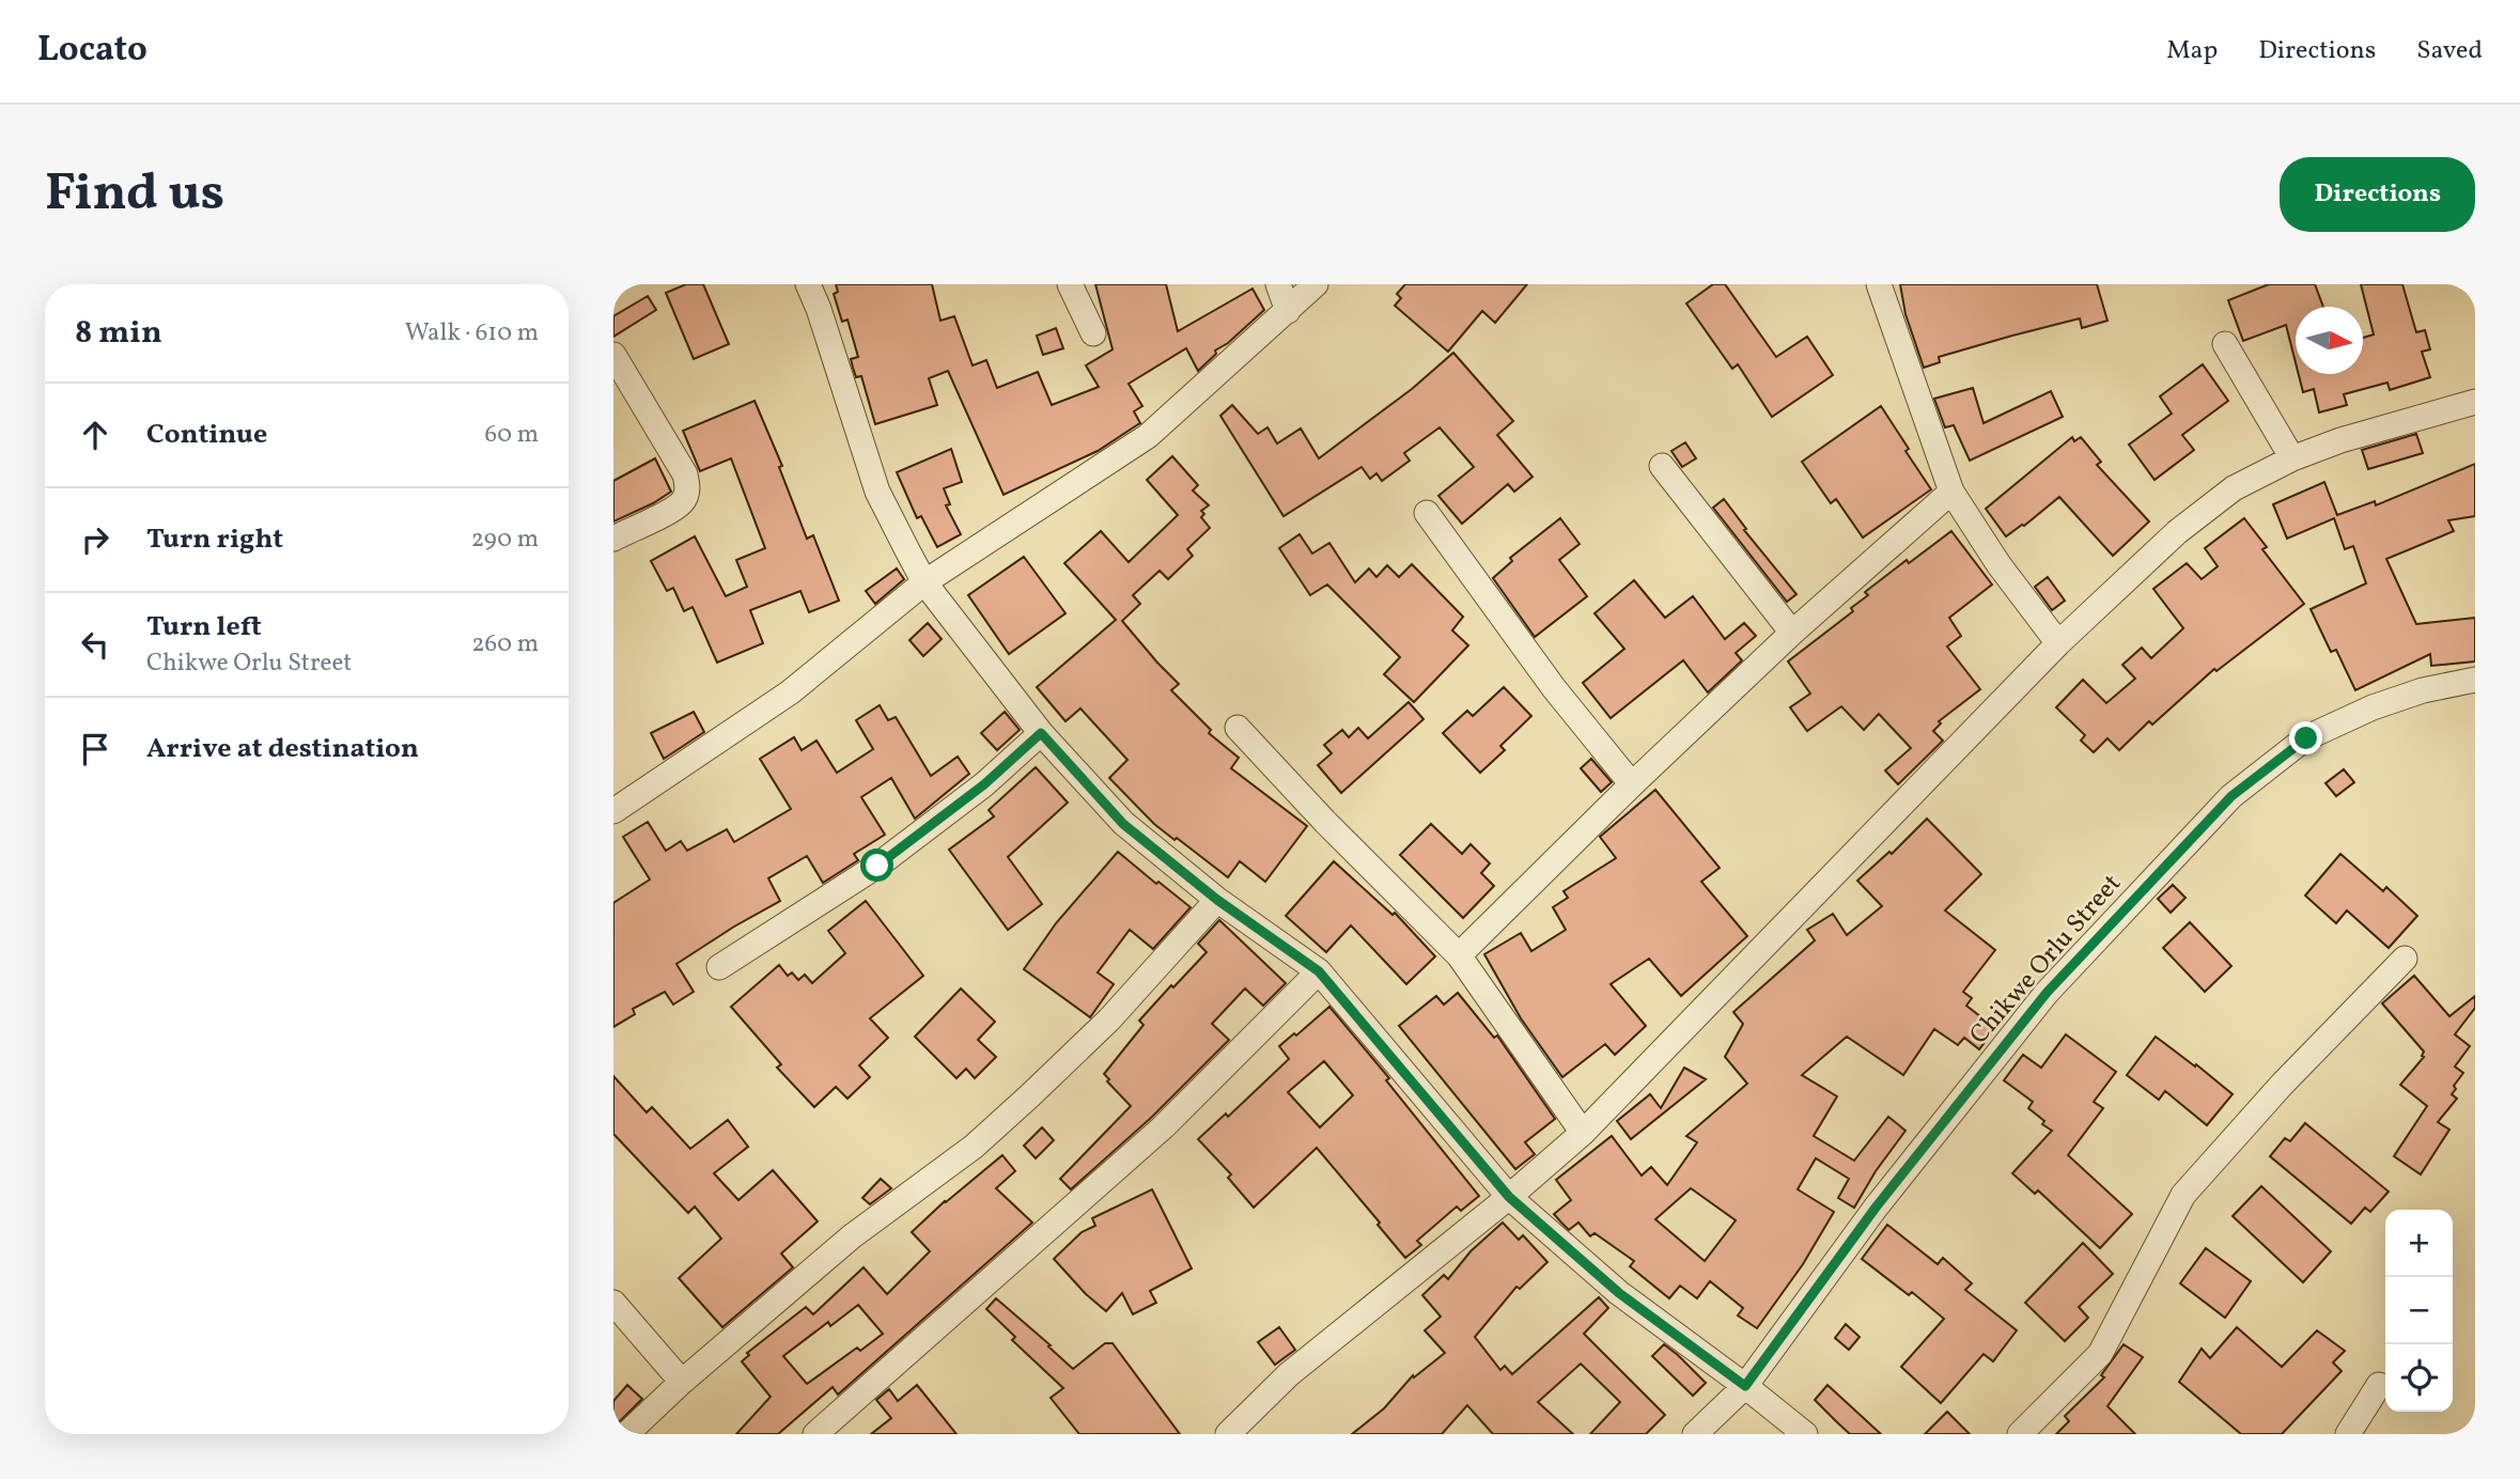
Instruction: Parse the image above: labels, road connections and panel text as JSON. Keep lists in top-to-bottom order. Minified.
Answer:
{"streets":{"street":["Chikwe Orlu Street"]},"north":"right","page":{"header":"Locato","nav":["Map","Directions","Saved"],"buttons":"Directions","title":"Find us","heading":["8 min","Walk · 610 m"],"list":[["Continue","60 m"],["Turn right","290 m"],["Turn left","Chikwe Orlu Street","260 m"],"Arrive at destination"],"map_buttons":["+","−"]}}
